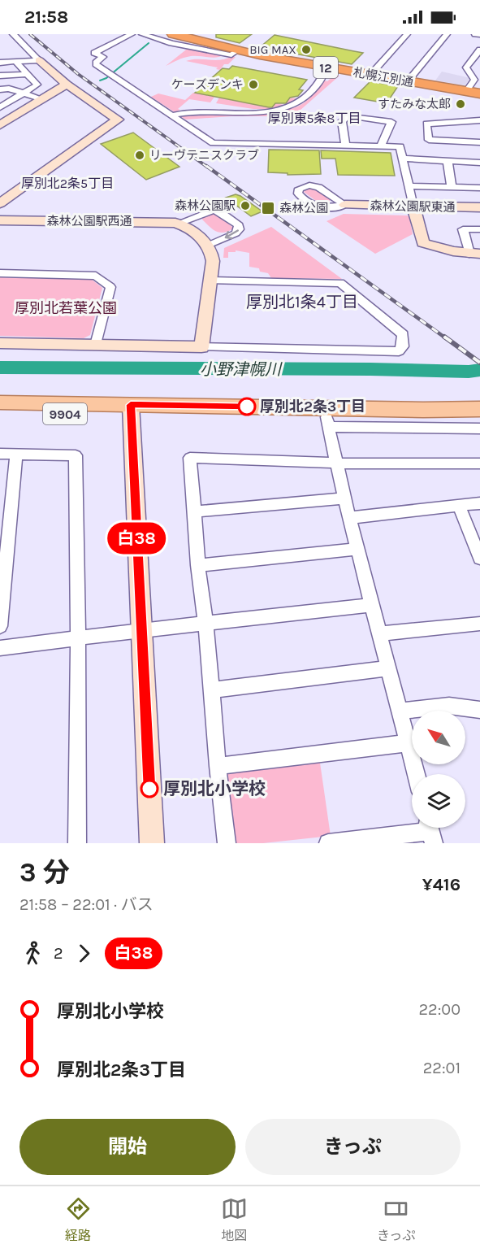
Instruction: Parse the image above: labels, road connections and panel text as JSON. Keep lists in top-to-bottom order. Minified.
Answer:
{"streets":{"highway":["12","札幌江別通"],"main road":["9904"],"street":["森林公園駅東通","森林公園駅西通"]},"districts":["厚別東5条8丁目","厚別北2条5丁目","厚別北1条4丁目"],"water":["小野津幌川"],"parks":["厚別北若葉公園"],"places":{"other":["BIG MAX","ケーズデンキ","すたみな太郎","リーヴテニスクラブ","森林公園駅","厚別北2条3丁目","厚別北小学校"],"transit":["森林公園"]},"lines":["bus line 白38"],"north":"top left","page":{"status":"21:58","on_map":"白38","heading":["3 分","21:58 – 22:01 · バス","¥416"],"legs":["2","白38"],"list":[{"name":"厚別北小学校","value":"22:00"},{"name":"厚別北2条3丁目","value":"22:01"}],"buttons":["開始","きっぷ"],"tabs":["経路","地図","きっぷ"]}}
